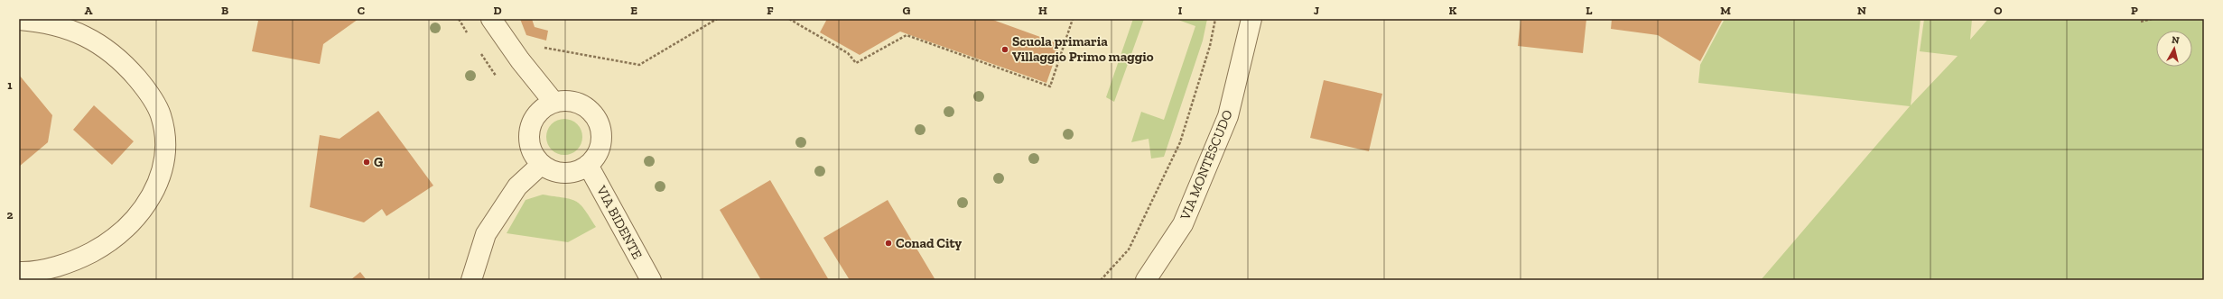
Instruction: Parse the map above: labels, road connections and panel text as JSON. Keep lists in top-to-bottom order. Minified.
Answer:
{"streets":{"street":["VIA MONTESCUDO","VIA BIDENTE"]},"places":["Scuola primaria Villaggio Primo maggio","G","Conad City"],"north":"top","grid":{"columns":["A","B","C","D","E","F","G","H","I","J","K","L","M","N","O","P"],"rows":["1","2"]}}
